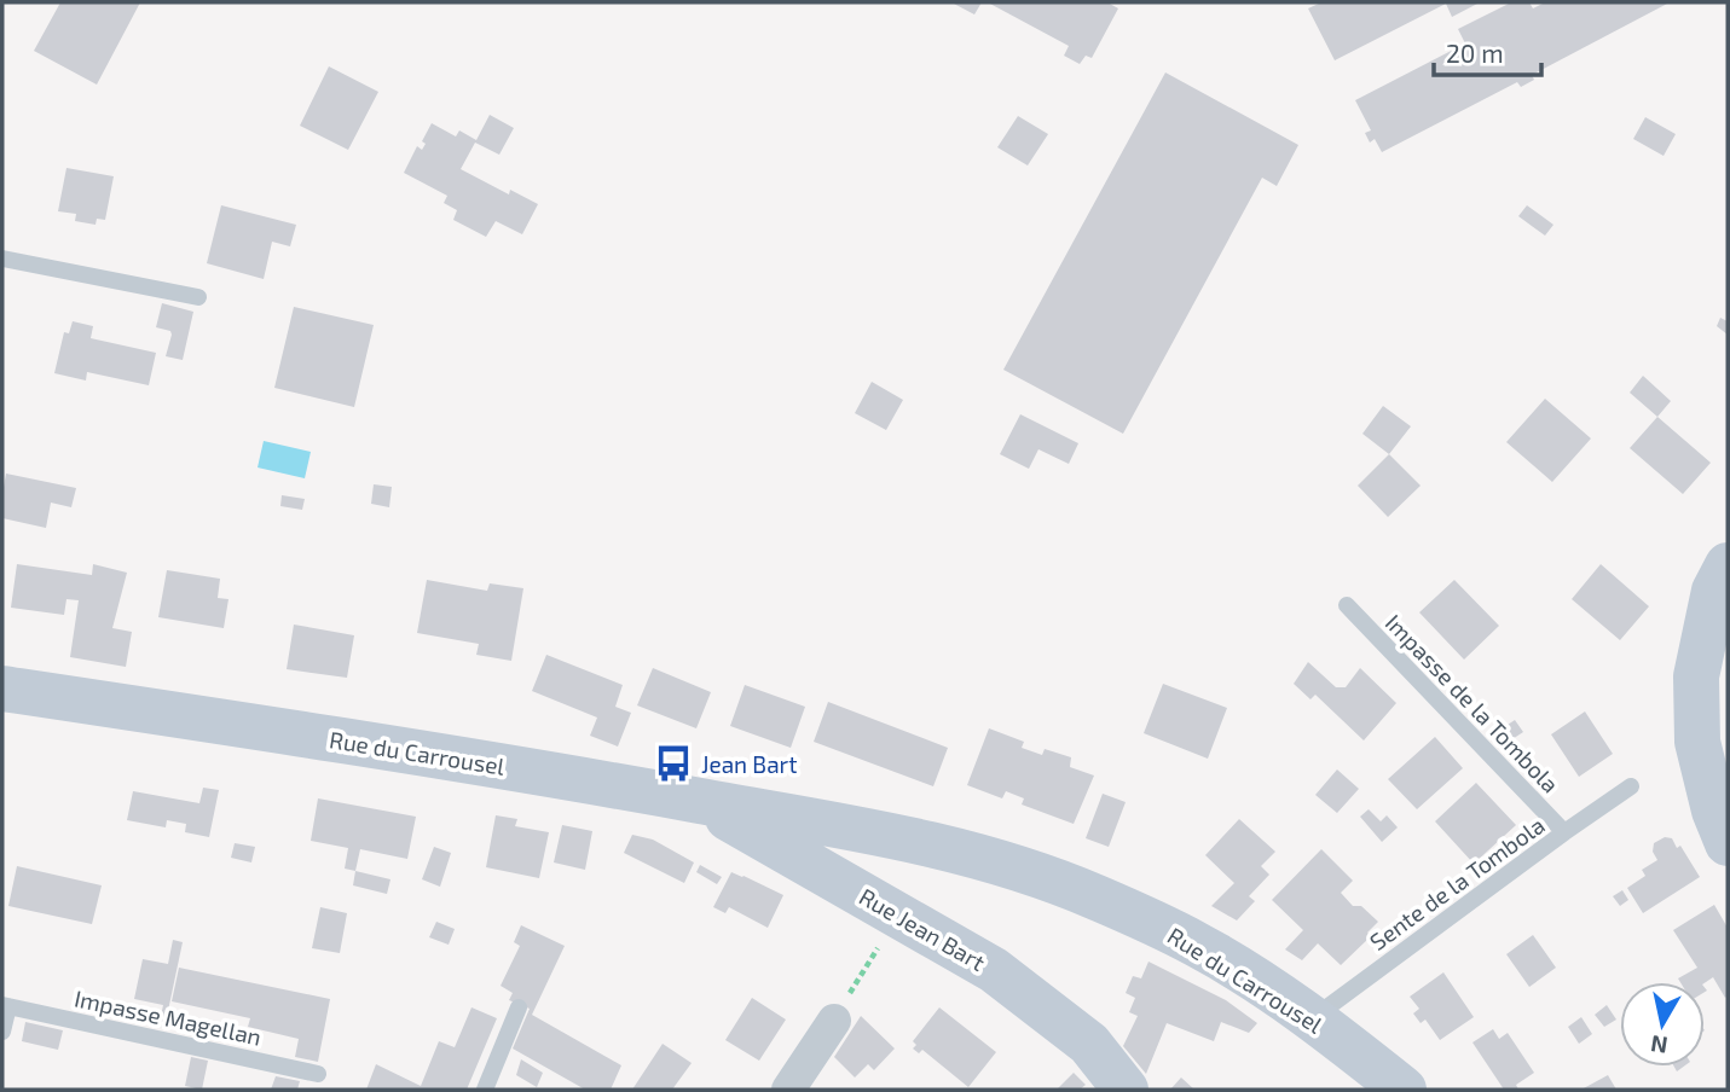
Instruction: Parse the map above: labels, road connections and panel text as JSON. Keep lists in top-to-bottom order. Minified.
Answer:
{"streets":{"street":["Rue du Carrousel","Rue Jean Bart"],"lane":["Impasse de la Tombola","Sente de la Tombola","Impasse Magellan"]},"crossings":[["Impasse de la Tombola","Sente de la Tombola"],["Rue du Carrousel","Sente de la Tombola"],["Rue du Carrousel","Rue Jean Bart"]],"places":{"bus stop":["Jean Bart"]},"scale_bar":"20 m","north":"bottom"}
